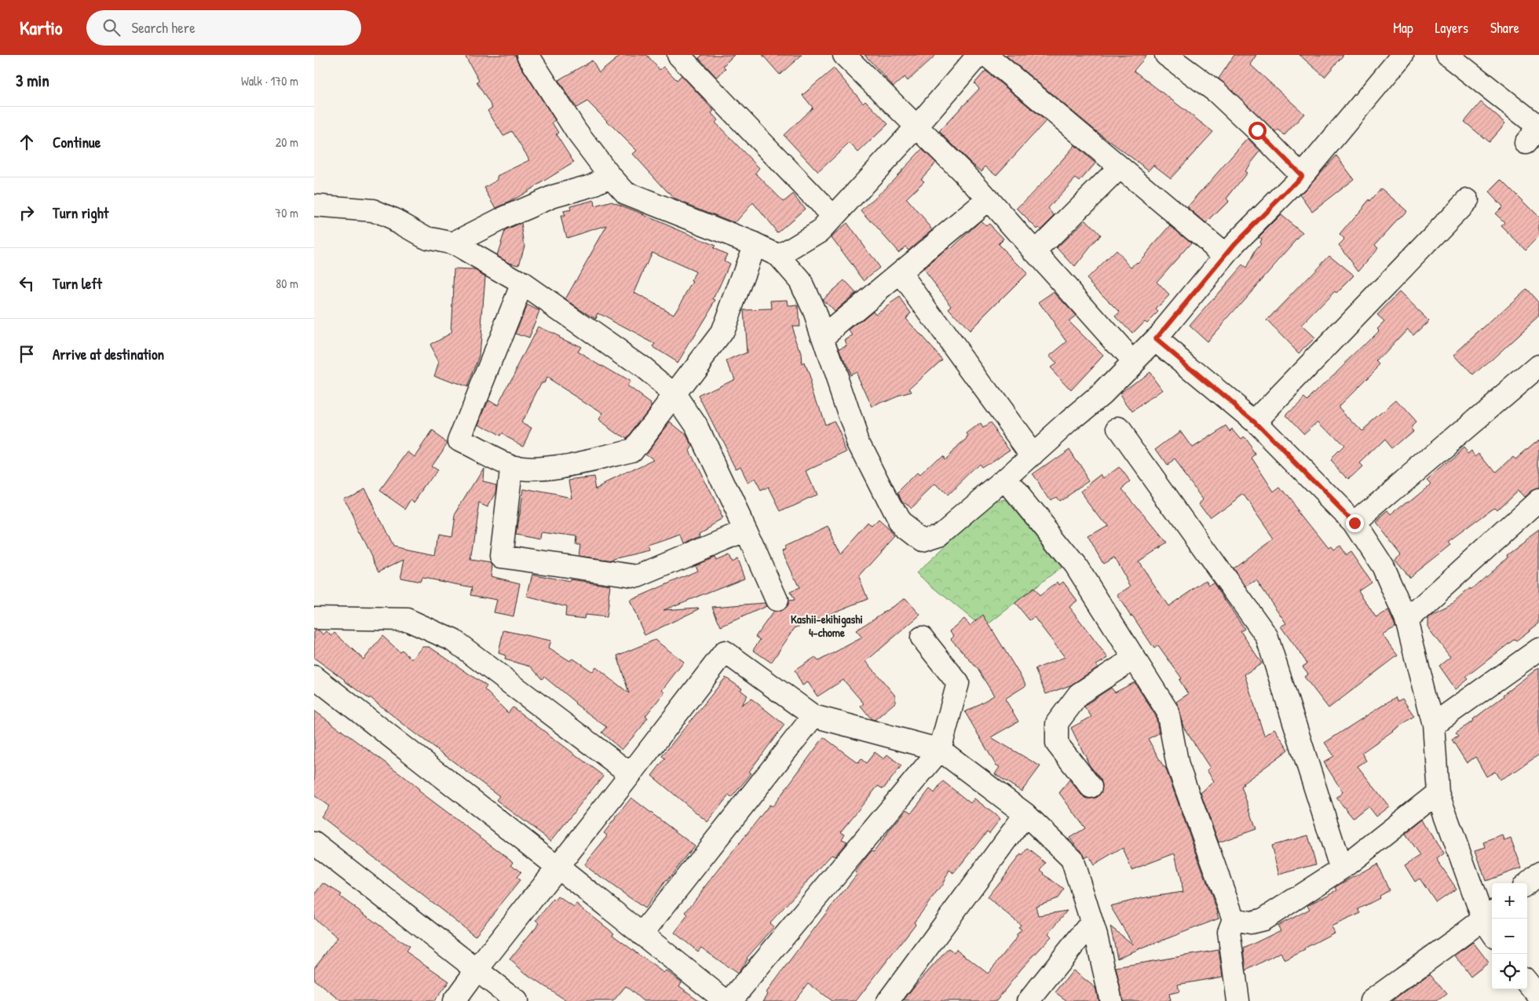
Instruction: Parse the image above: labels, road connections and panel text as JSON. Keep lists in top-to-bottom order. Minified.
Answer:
{"districts":["Kashii-ekihigashi 4-chome"],"page":{"header":"Kartio","search":"Search here","nav":["Map","Layers","Share"],"heading":["3 min","Walk · 170 m"],"list":[["Continue","20 m"],["Turn right","70 m"],["Turn left","80 m"],"Arrive at destination"],"map_buttons":["+","−"]}}
